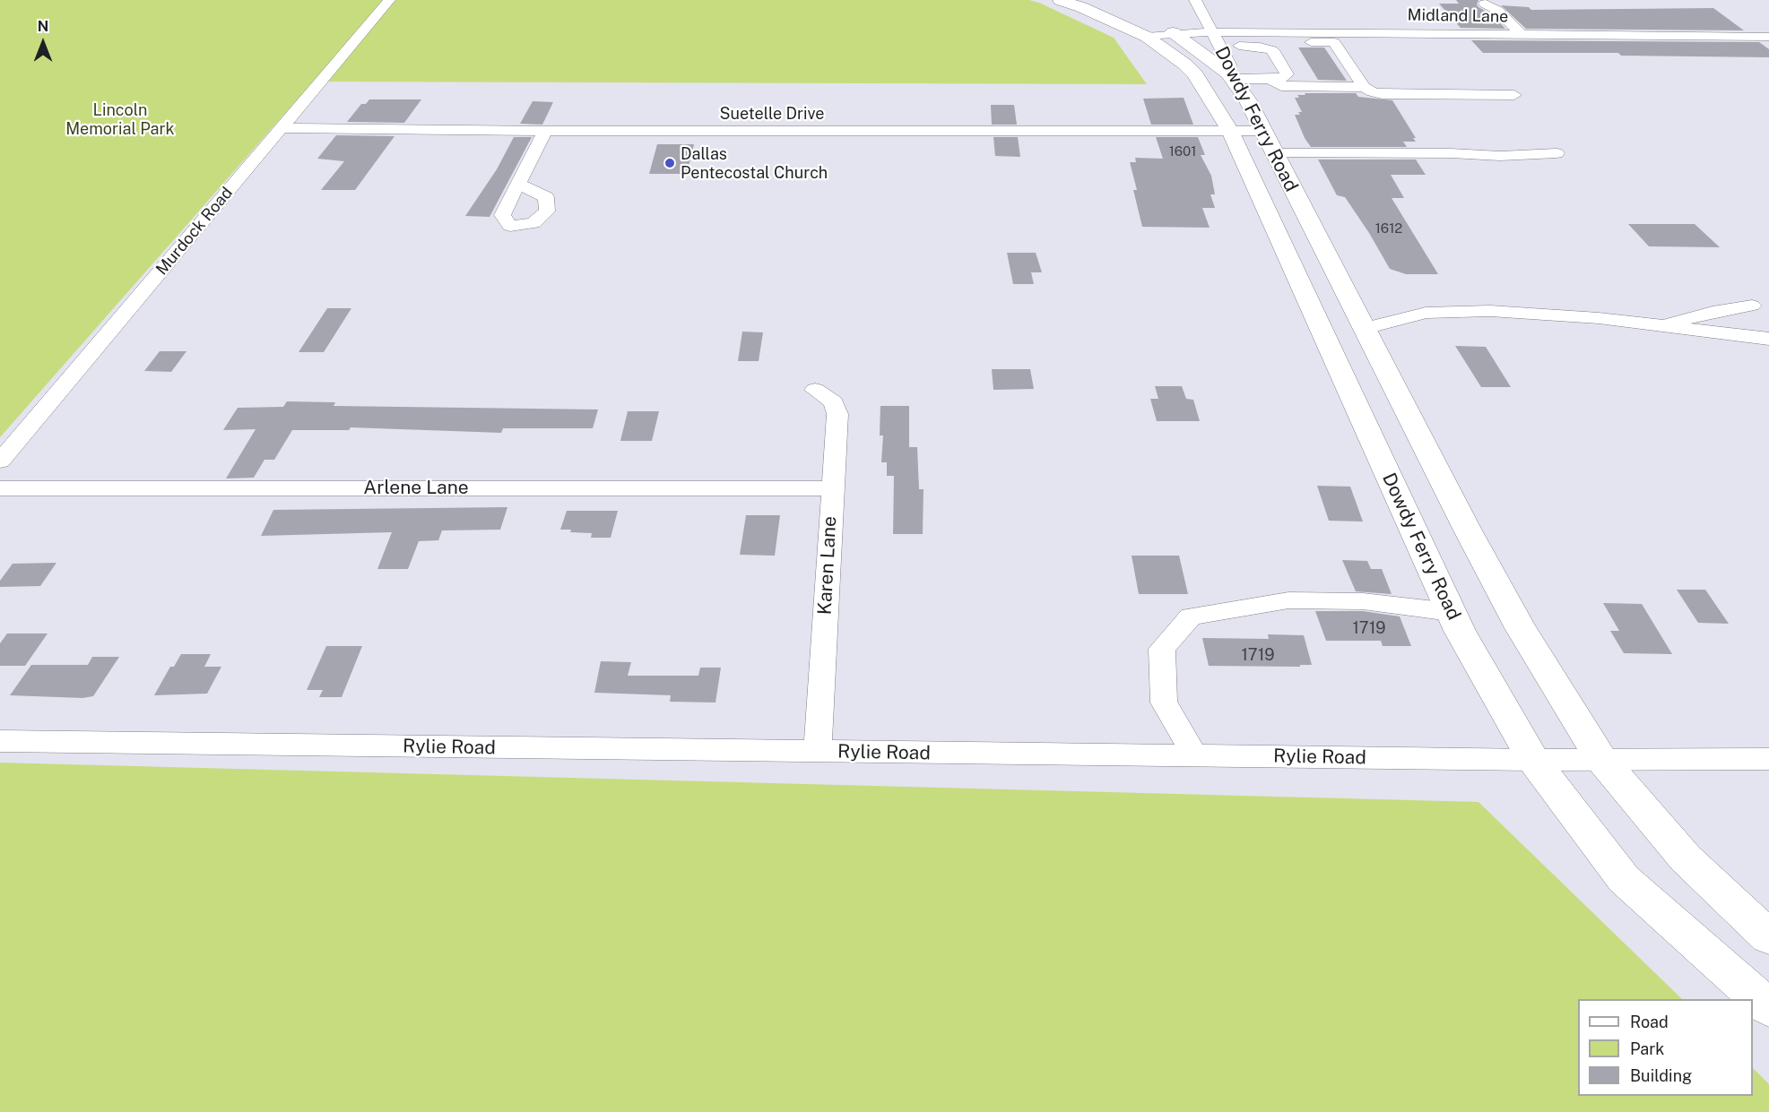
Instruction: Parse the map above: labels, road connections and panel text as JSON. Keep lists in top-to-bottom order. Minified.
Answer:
{"streets":{"main road":["Dowdy Ferry Road"],"street":["Midland Lane","Suetelle Drive","Murdock Road","Arlene Lane","Karen Lane","Rylie Road"]},"crossings":[["Midland Lane","Dowdy Ferry Road"],["Suetelle Drive","Dowdy Ferry Road"],["Suetelle Drive","Murdock Road"],["Dowdy Ferry Road","Rylie Road"],["Arlene Lane","Karen Lane"],["Karen Lane","Rylie Road"]],"parks":["Lincoln Memorial Park"],"places":["Dallas Pentecostal Church"],"house_numbers":["1601","1612","1719","1719"],"legend":["Road","Park","Building"],"north":"top"}
